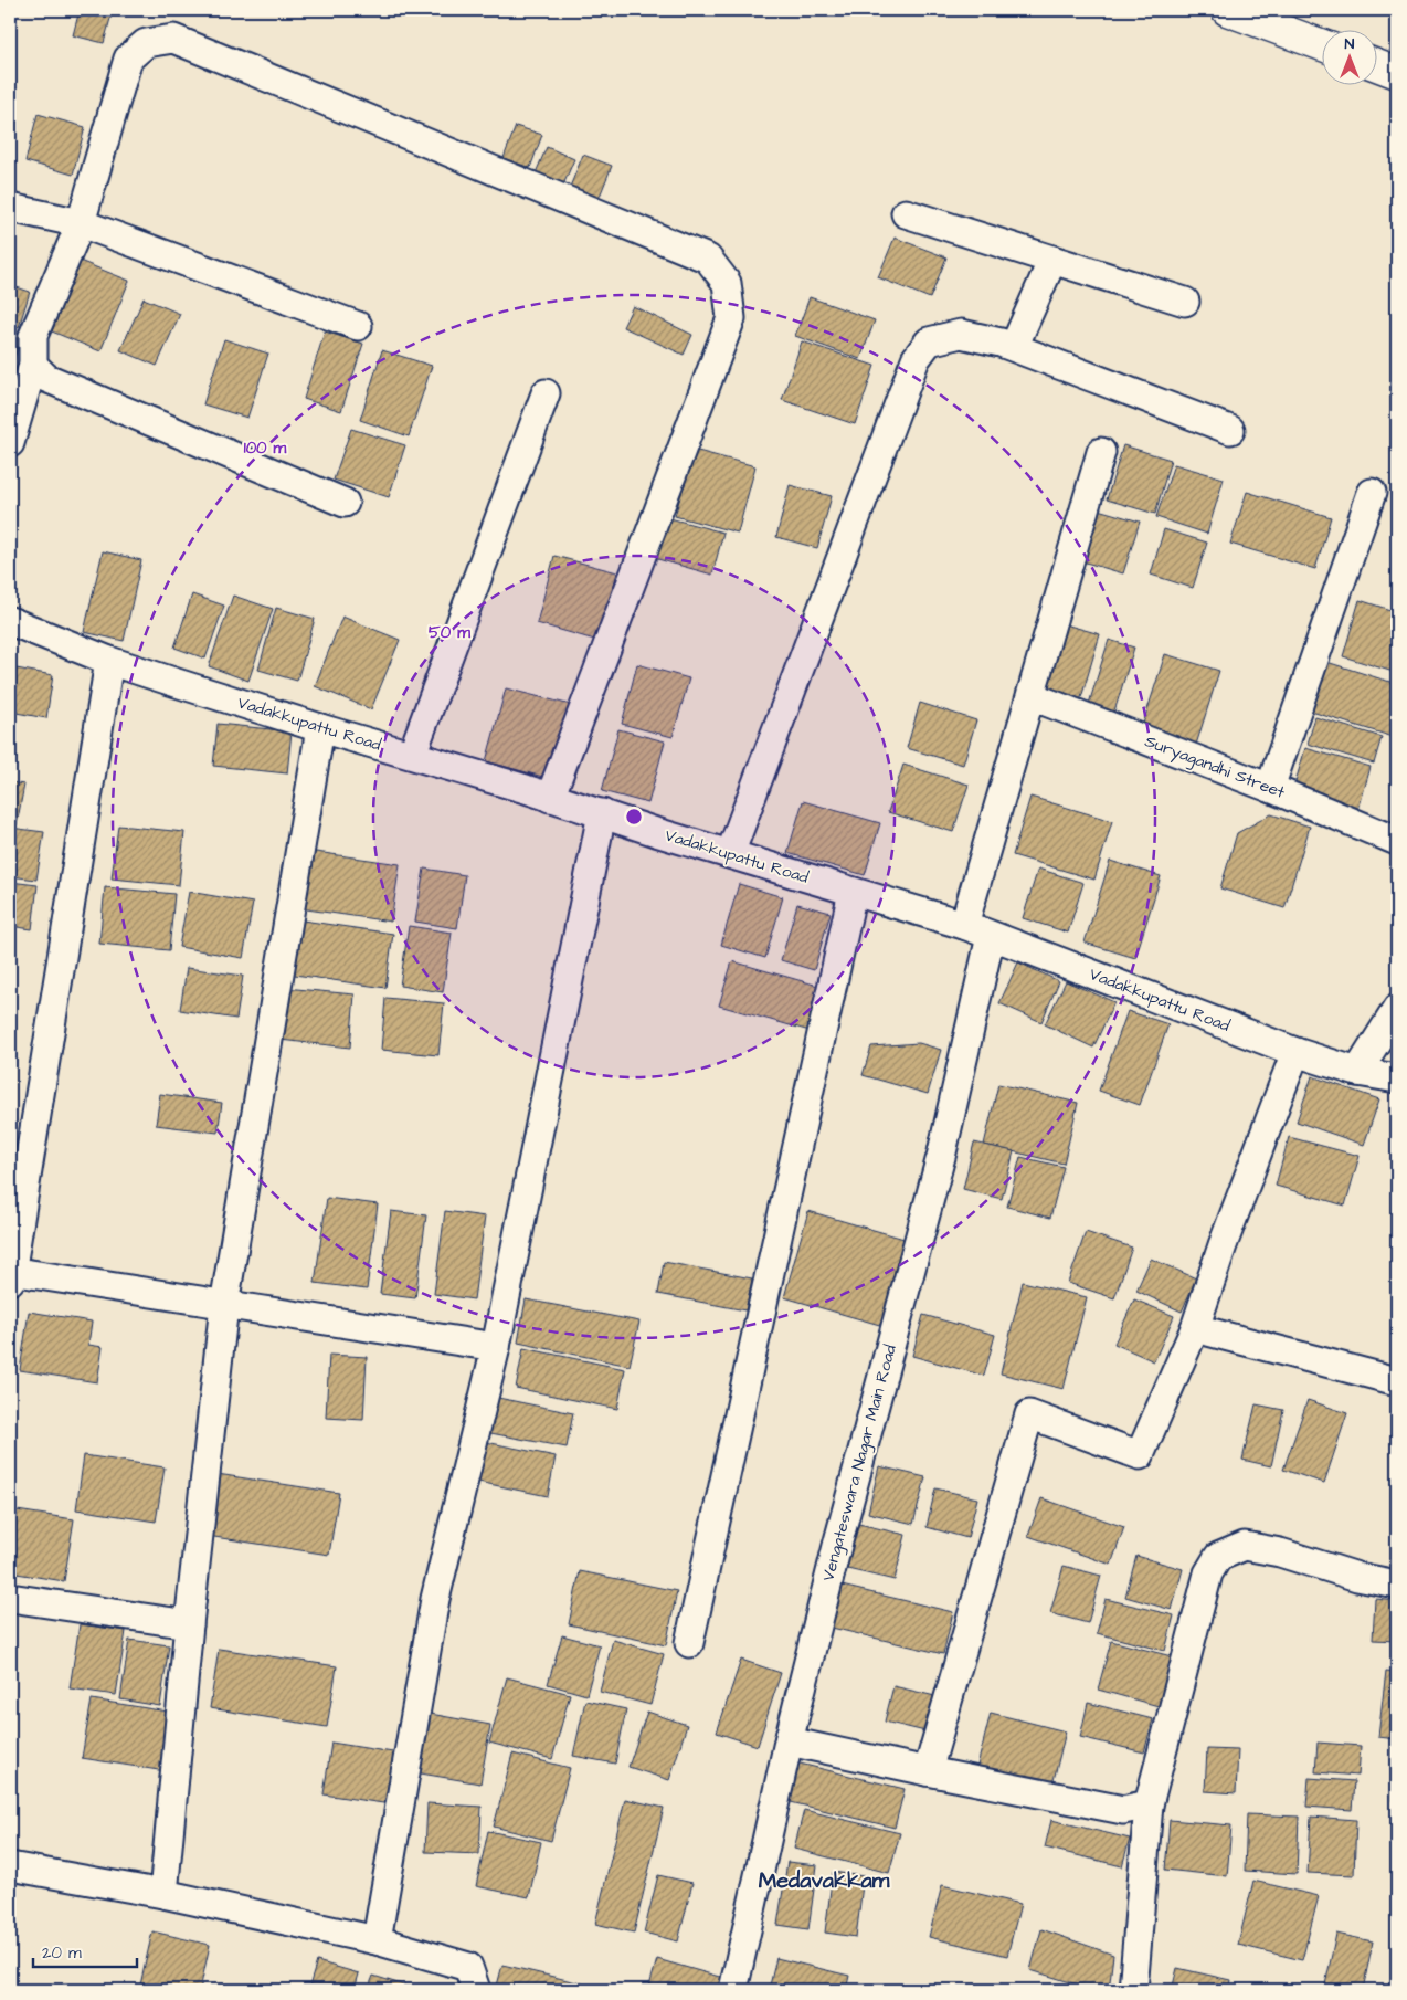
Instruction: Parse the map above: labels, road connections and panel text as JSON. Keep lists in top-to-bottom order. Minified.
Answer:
{"streets":{"street":["Vadakkupattu Road","Suryagandhi Street","Vengateswara Nagar Main Road"]},"crossings":[["Vadakkupattu Road","Vengateswara Nagar Main Road"]],"districts":["Medavakkam"],"scale_bar":"20 m","north":"top","rings":["100 m","50 m"]}
